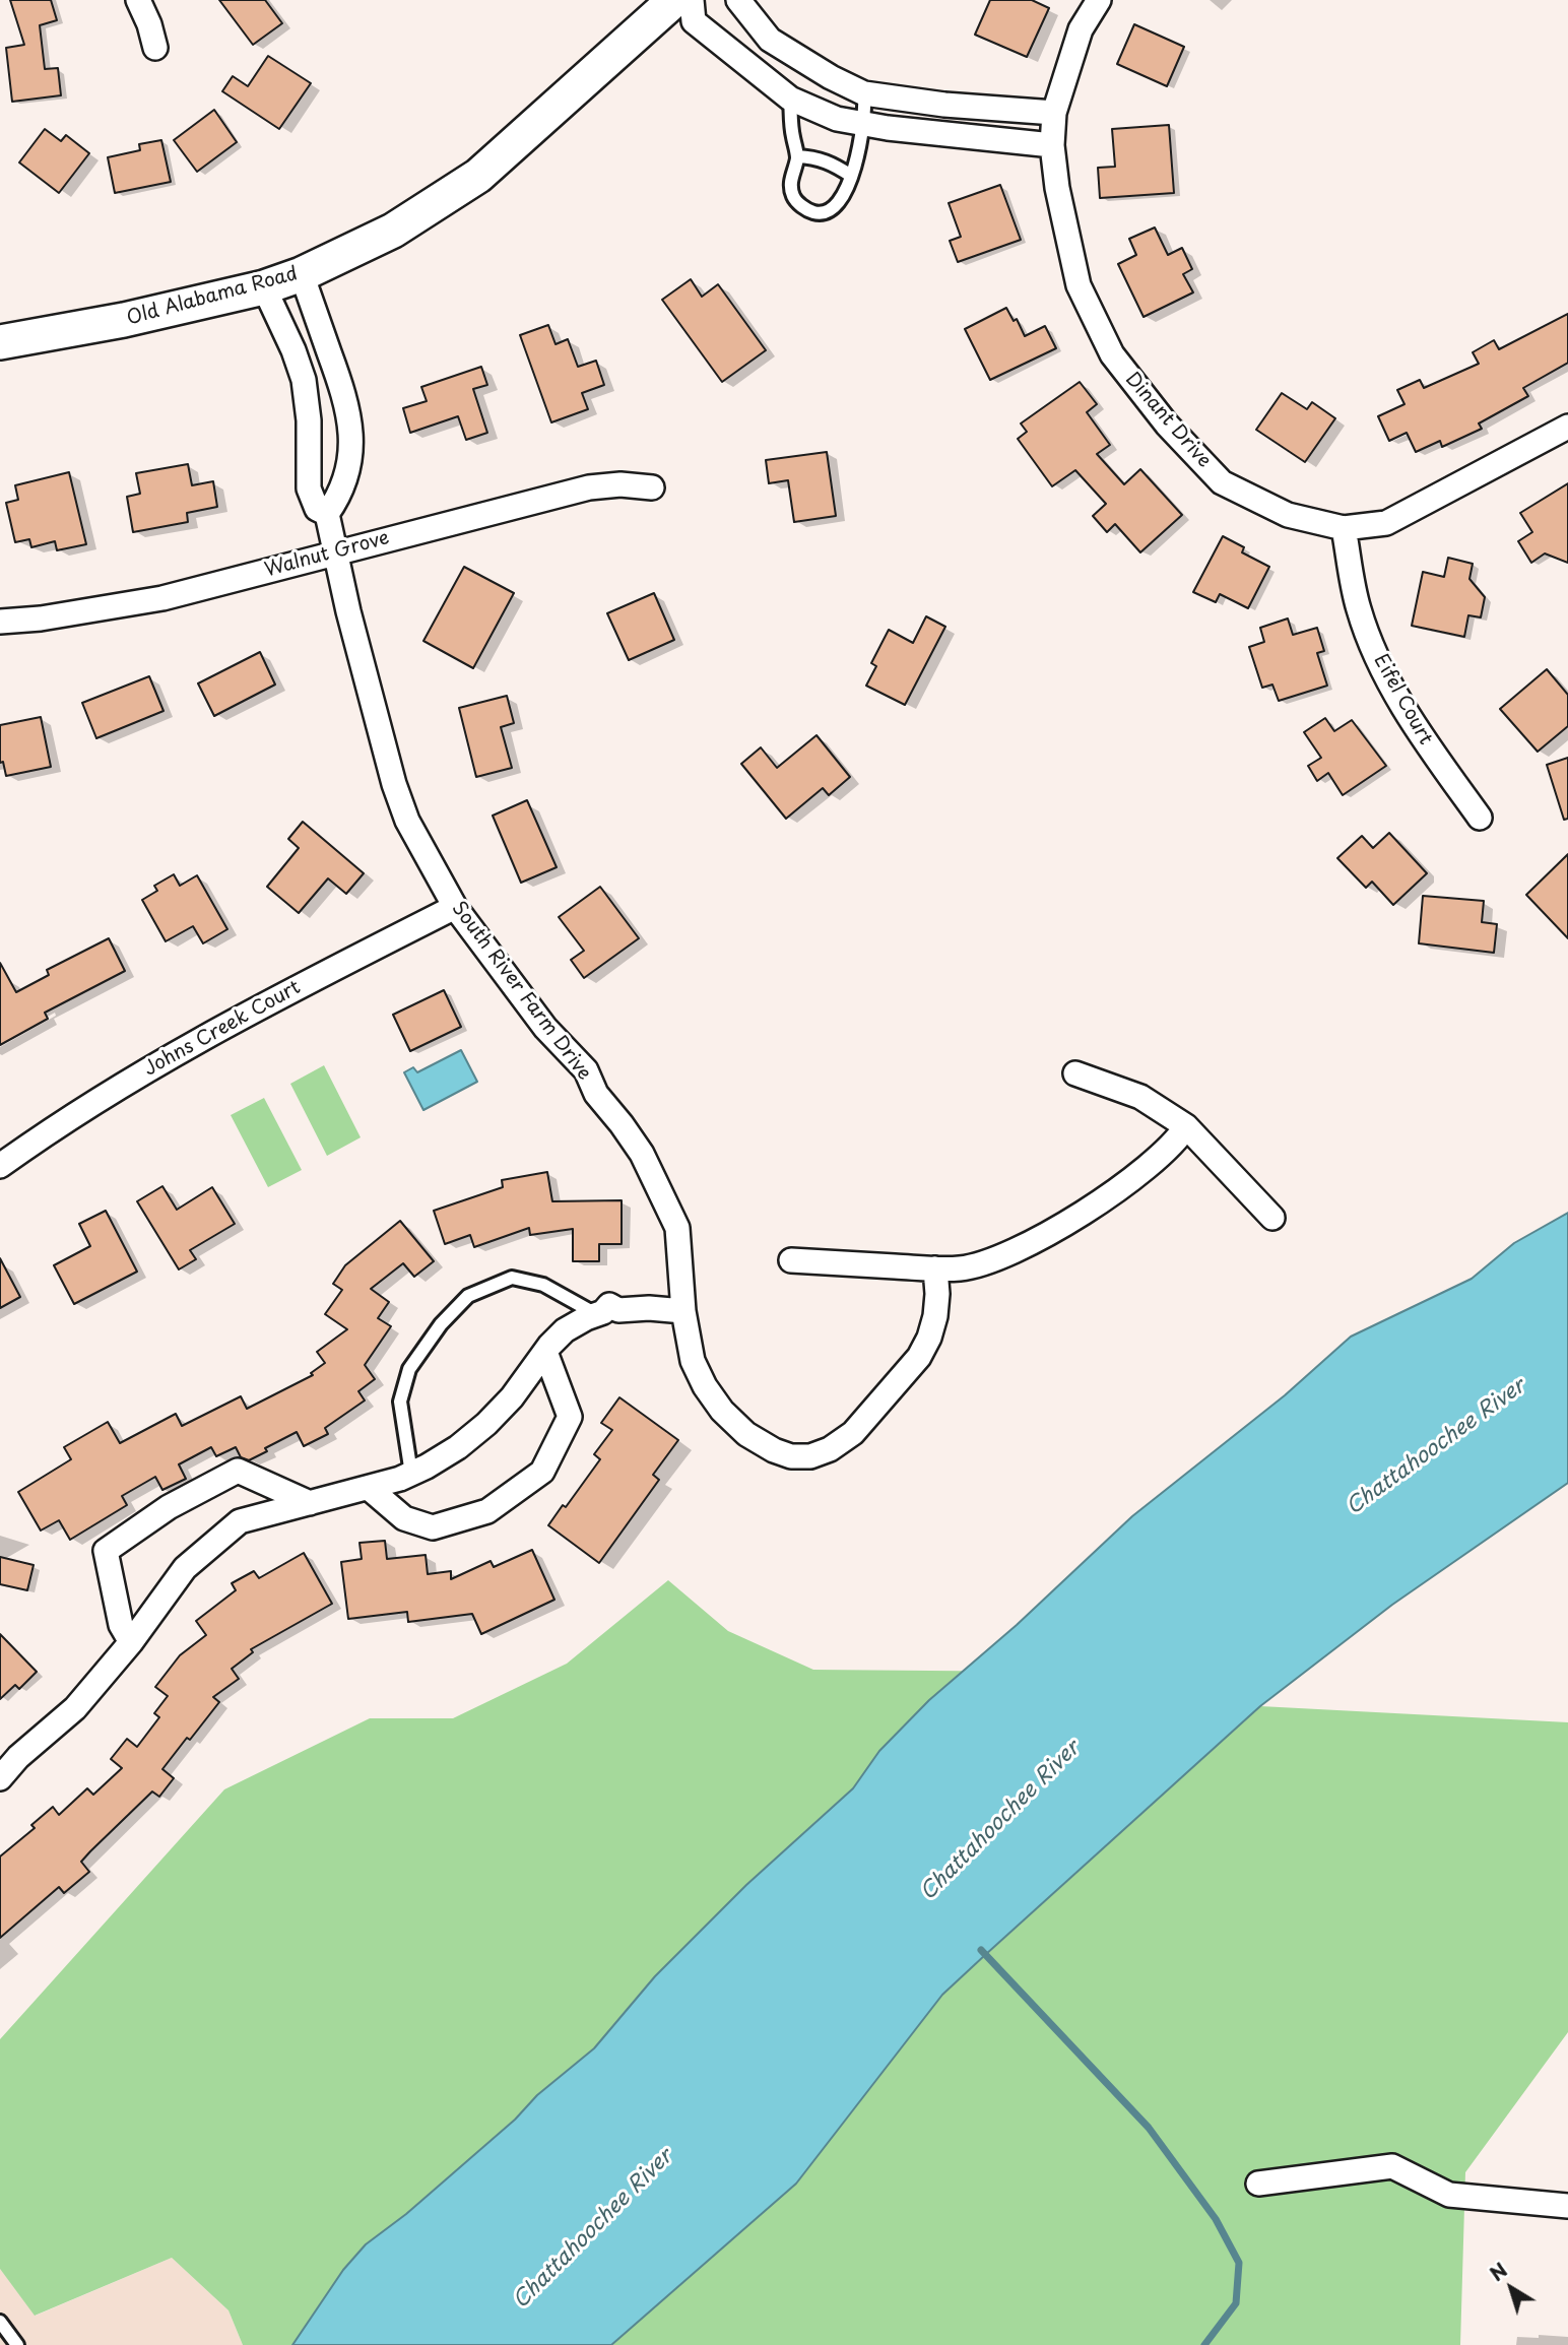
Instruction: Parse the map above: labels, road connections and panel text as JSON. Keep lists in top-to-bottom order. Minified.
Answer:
{"streets":{"main road":["Old Alabama Road"],"street":["Dinant Drive","Walnut Grove","Eifel Court","South River Farm Drive","Johns Creek Court"]},"crossings":[["Old Alabama Road","South River Farm Drive"],["Dinant Drive","Eifel Court"],["Walnut Grove","South River Farm Drive"],["South River Farm Drive","Johns Creek Court"]],"water":["Chattahoochee River"],"north":"top left"}
